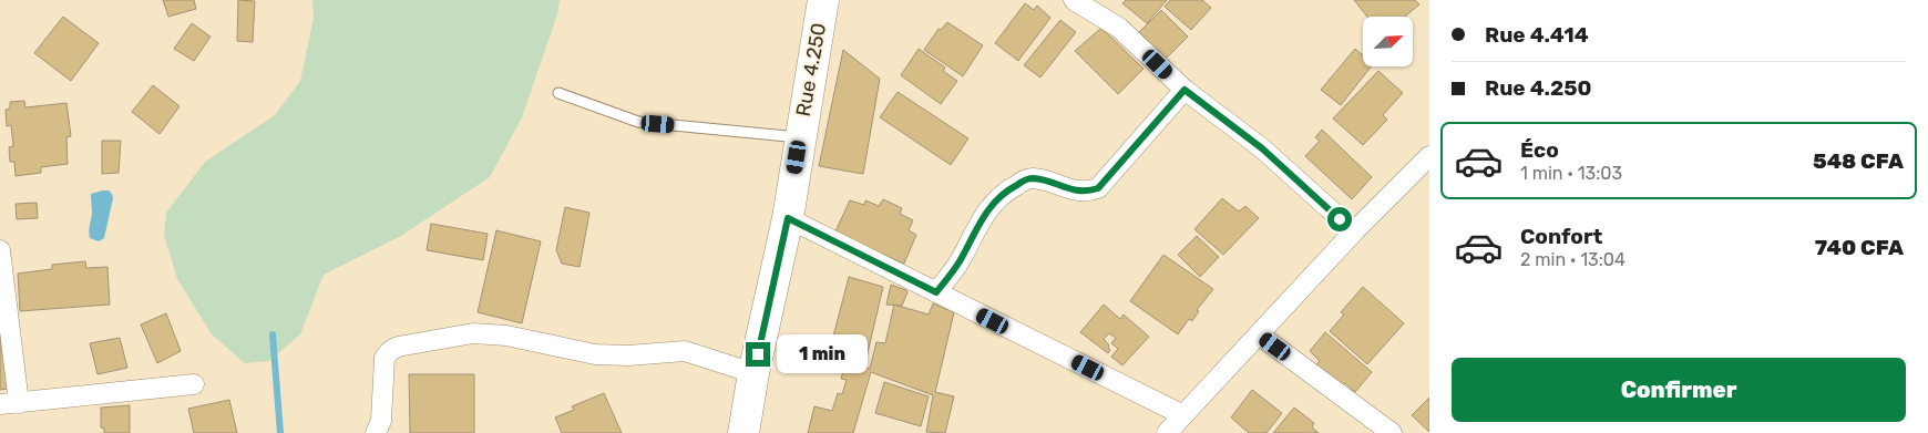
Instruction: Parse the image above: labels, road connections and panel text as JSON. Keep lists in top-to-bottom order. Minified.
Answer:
{"streets":{"main road":["Rue 4.250"]},"north":"top right","page":{"banner":["Rue 4.414","Rue 4.250"],"list":[{"name":"Éco","note":"1 min · 13:03","value":"548 CFA"},{"name":"Confort","note":"2 min · 13:04","value":"740 CFA"}],"bubble":"1 min","buttons":"Confirmer"}}
